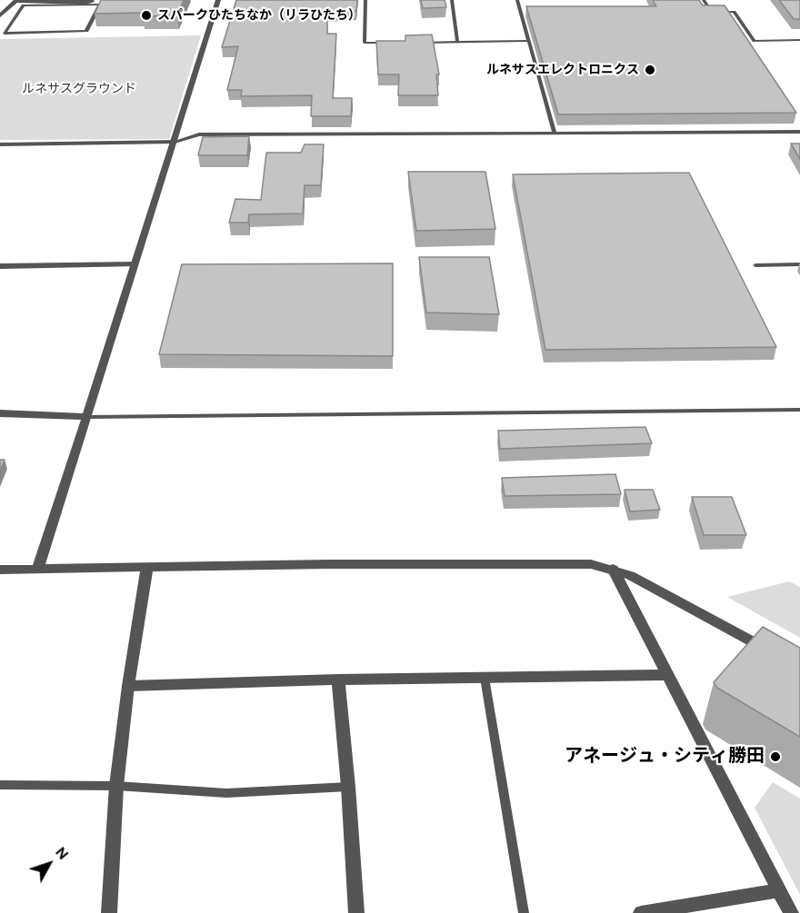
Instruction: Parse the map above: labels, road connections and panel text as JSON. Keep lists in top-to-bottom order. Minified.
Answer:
{"parks":["ルネサスグラウンド"],"places":["スパークひたちなか（リラひたち）","ルネサスエレクトロニクス","アネージュ・シティ勝田"],"north":"top right"}
